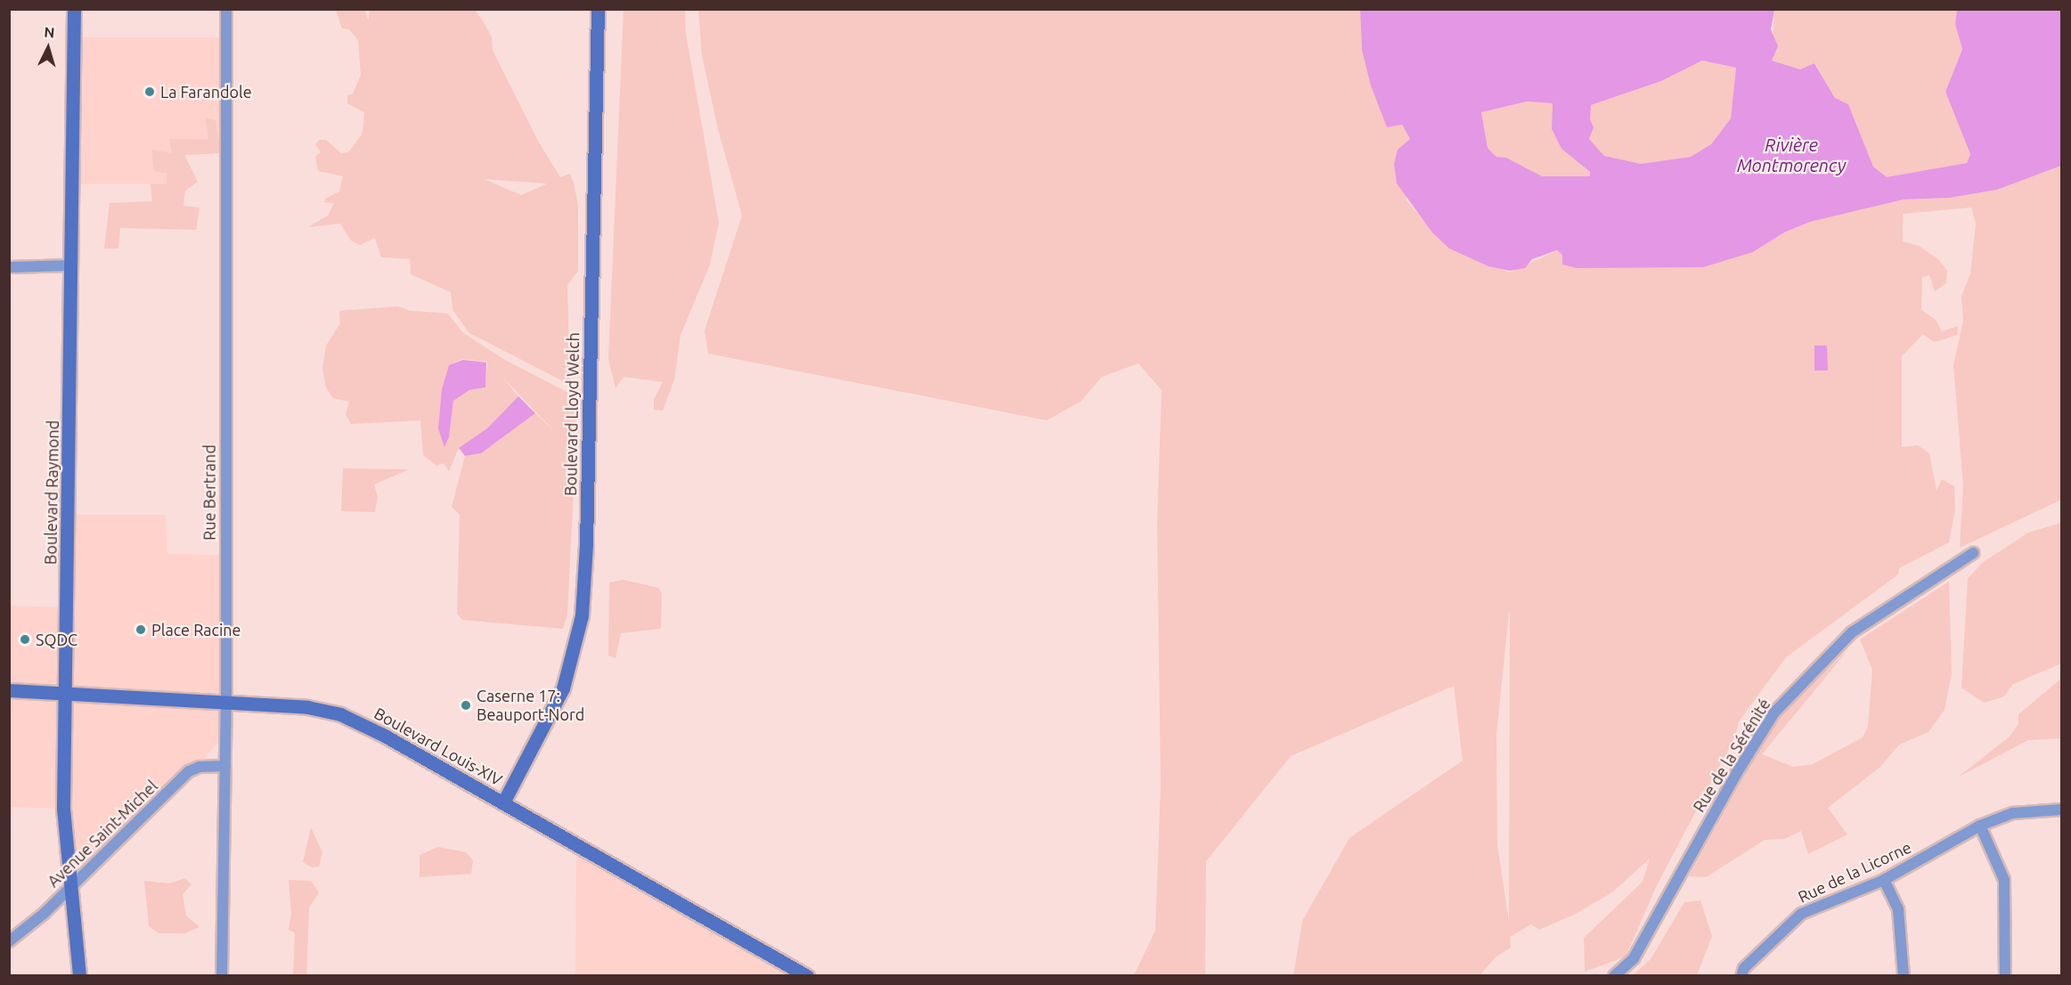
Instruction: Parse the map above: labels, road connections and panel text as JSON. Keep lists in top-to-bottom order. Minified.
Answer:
{"streets":{"main road":["Boulevard Lloyd Welch","Boulevard Raymond","Boulevard Louis-XIV"],"street":["Rue Bertrand","Rue de la Sérénité","Avenue Saint-Michel","Rue de la Licorne"]},"crossings":[["Boulevard Lloyd Welch","Boulevard Louis-XIV"],["Boulevard Raymond","Boulevard Louis-XIV"],["Boulevard Raymond","Avenue Saint-Michel"],["Rue Bertrand","Boulevard Louis-XIV"],["Rue Bertrand","Avenue Saint-Michel"]],"water":["Rivière Montmorency"],"places":["La Farandole","Place Racine","SQDC","Caserne 17: Beauport-Nord"],"north":"top"}
